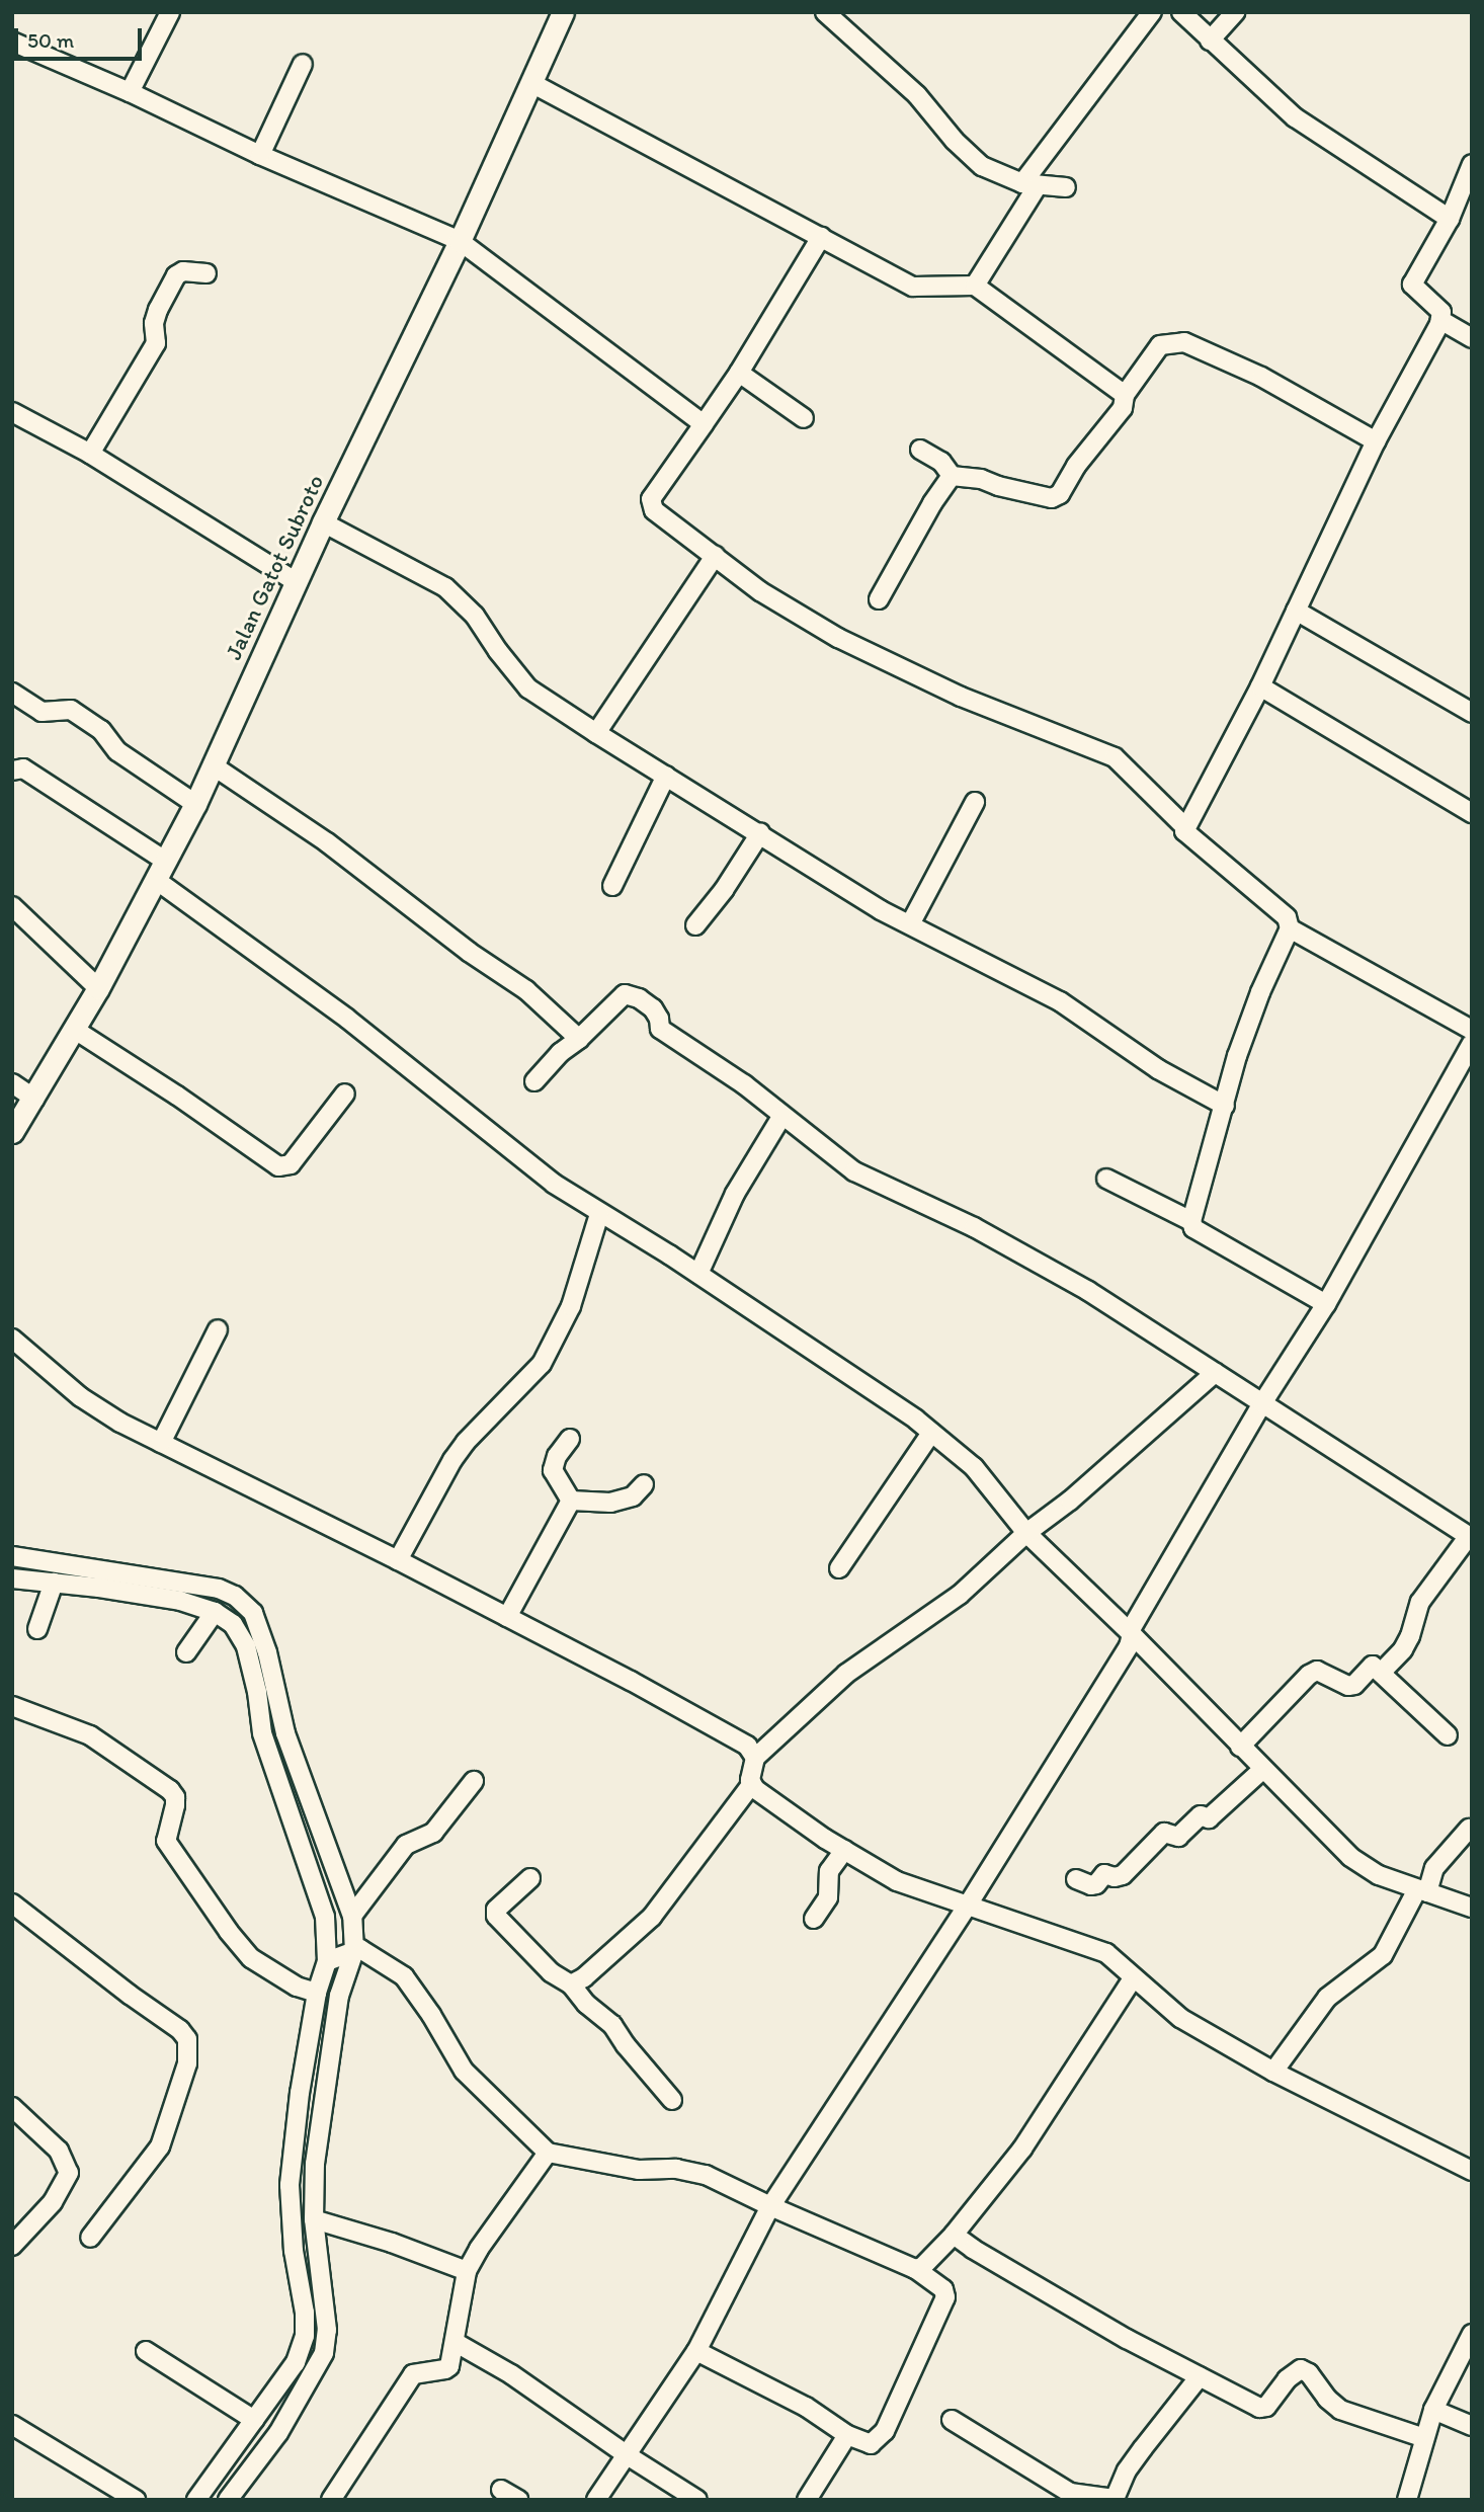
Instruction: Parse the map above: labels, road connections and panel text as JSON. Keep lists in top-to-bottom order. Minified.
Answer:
{"streets":{"main road":["Jalan Gatot Subroto"]},"scale_bar":"50 m"}
